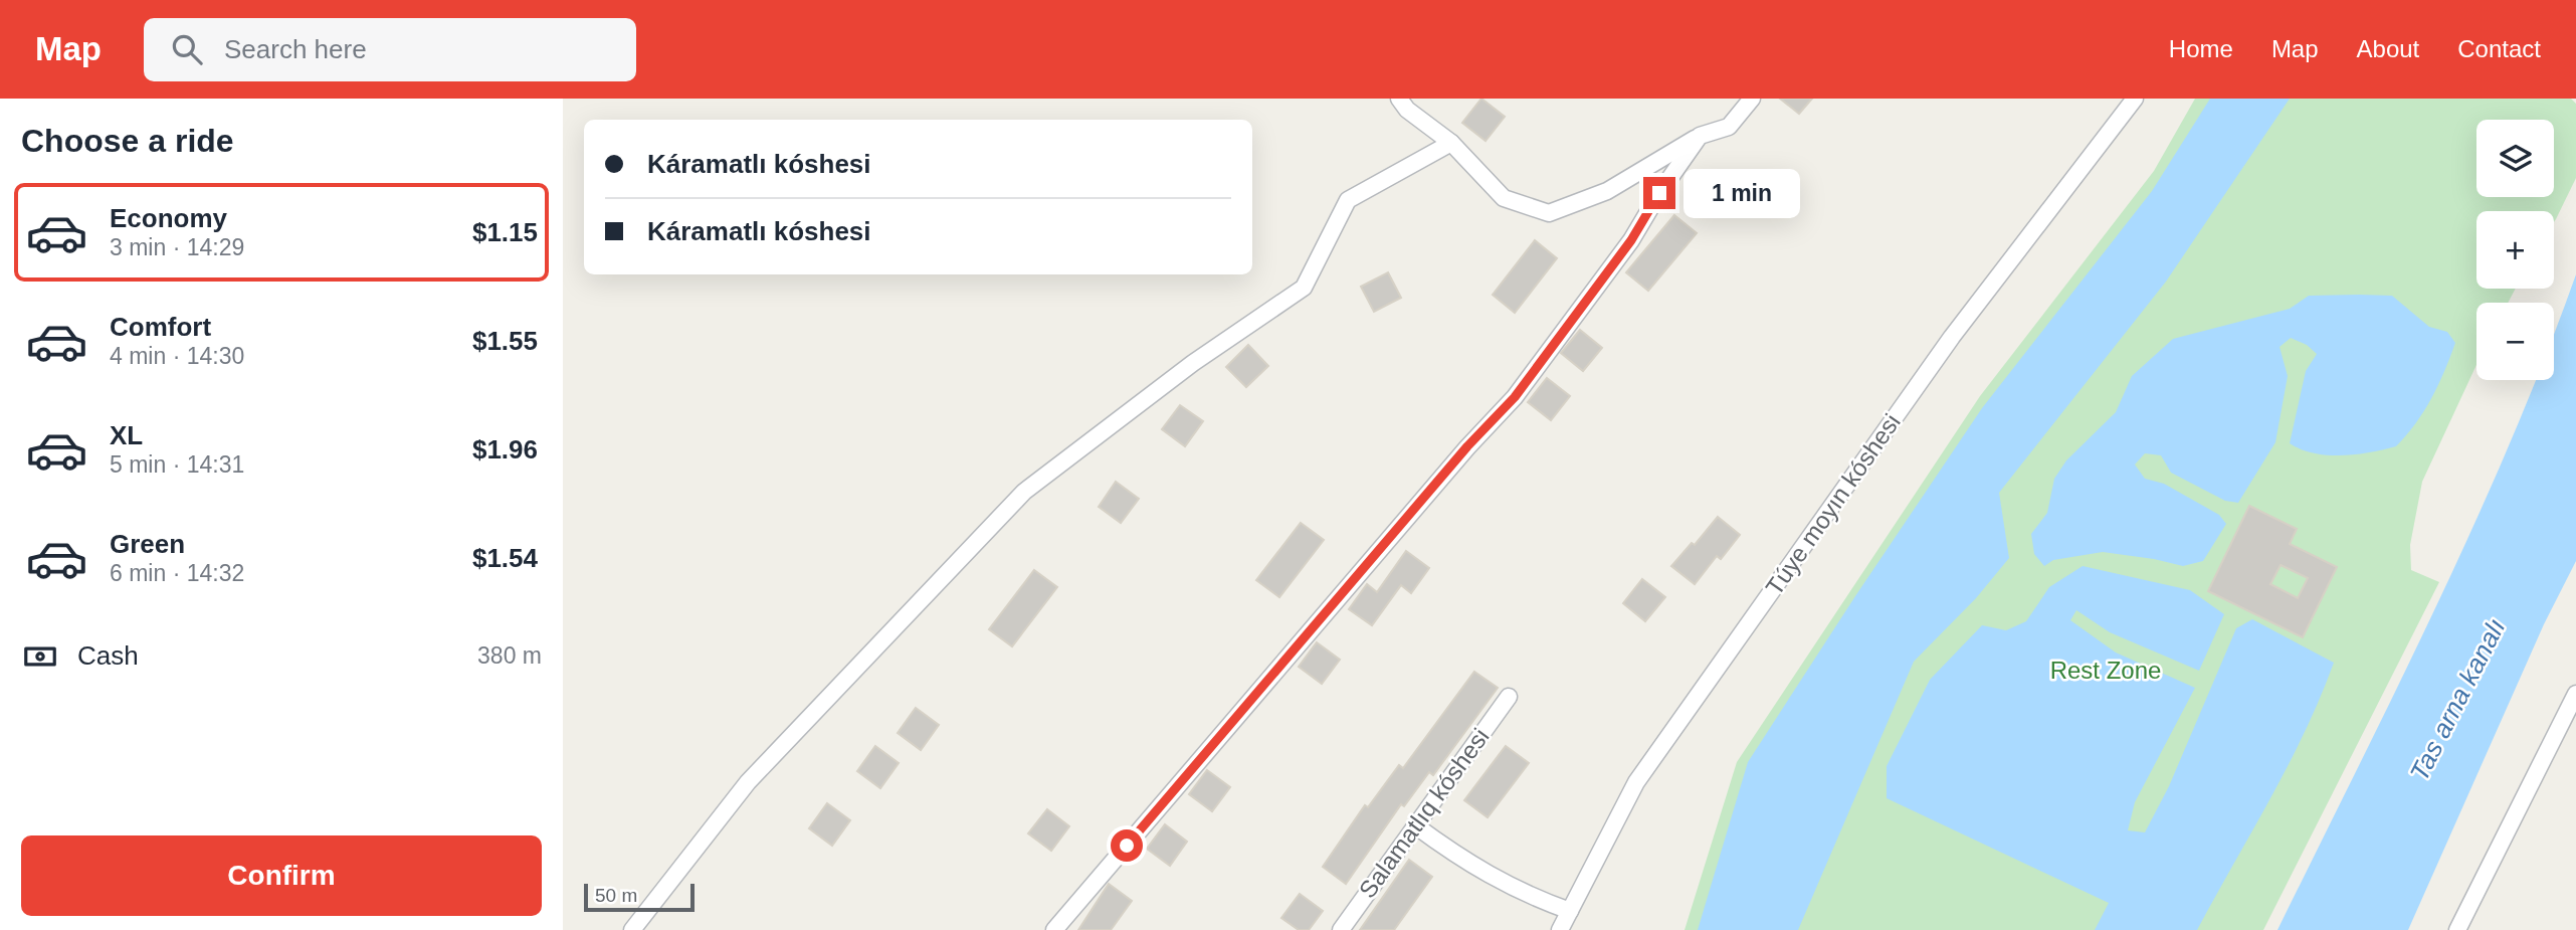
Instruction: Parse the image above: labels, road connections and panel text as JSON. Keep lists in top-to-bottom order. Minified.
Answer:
{"streets":{"street":["Túye moyın kóshesi","Salamatlıq kóshesi"]},"water":["Tas arna kanalı"],"parks":["Rest Zone"],"scale_bar":"50 m","page":{"header":"Map","search":"Search here","nav":["Home","Map","About","Contact"],"heading":"Choose a ride","map_buttons":["+","−"],"banner":["Káramatlı kóshesi","Káramatlı kóshesi"],"bubble":"1 min","list":[{"name":"Economy","note":"3 min · 14:29","value":"$1.15"},{"name":"Comfort","note":"4 min · 14:30","value":"$1.55"},{"name":"XL","note":"5 min · 14:31","value":"$1.96"},{"name":"Green","note":"6 min · 14:32","value":"$1.54"}],"pay":["Cash","380 m"],"buttons":"Confirm","scale":"50 m"}}
